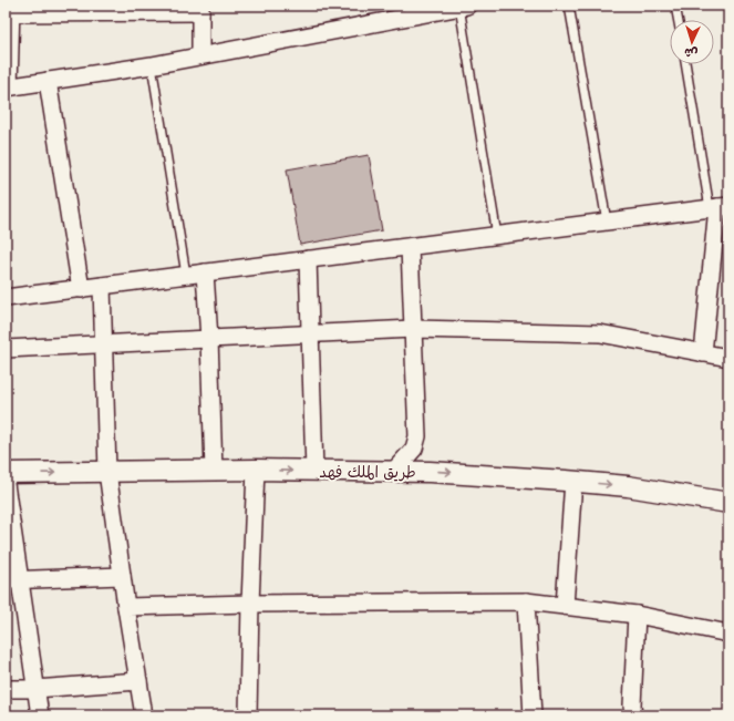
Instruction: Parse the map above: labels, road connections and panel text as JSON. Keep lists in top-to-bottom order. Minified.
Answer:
{"streets":{"street":["طريق الملك فهد"]},"north":"bottom"}
